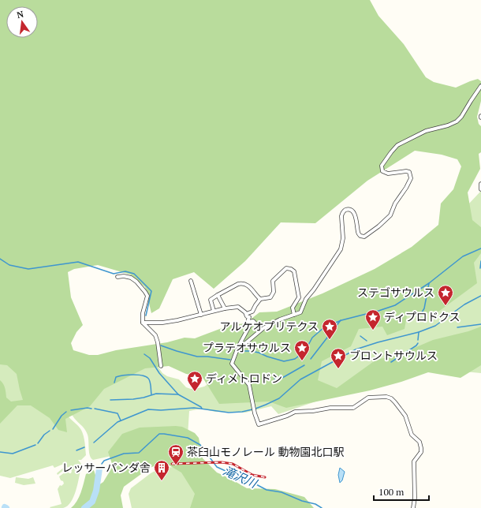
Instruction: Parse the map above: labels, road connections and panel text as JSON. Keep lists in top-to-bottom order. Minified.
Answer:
{"water":["滝沢川"],"places":{"place":["ステゴサウルス","ディプロドクス","アルケオプリテクス","プラテオサウルス","ブロントサウルス","ディメトロドン"],"station":["茶臼山モノレール 動物園北口駅"],"building":["レッサーパンダ舎"]},"scale_bar":"100 m","north":"top"}
